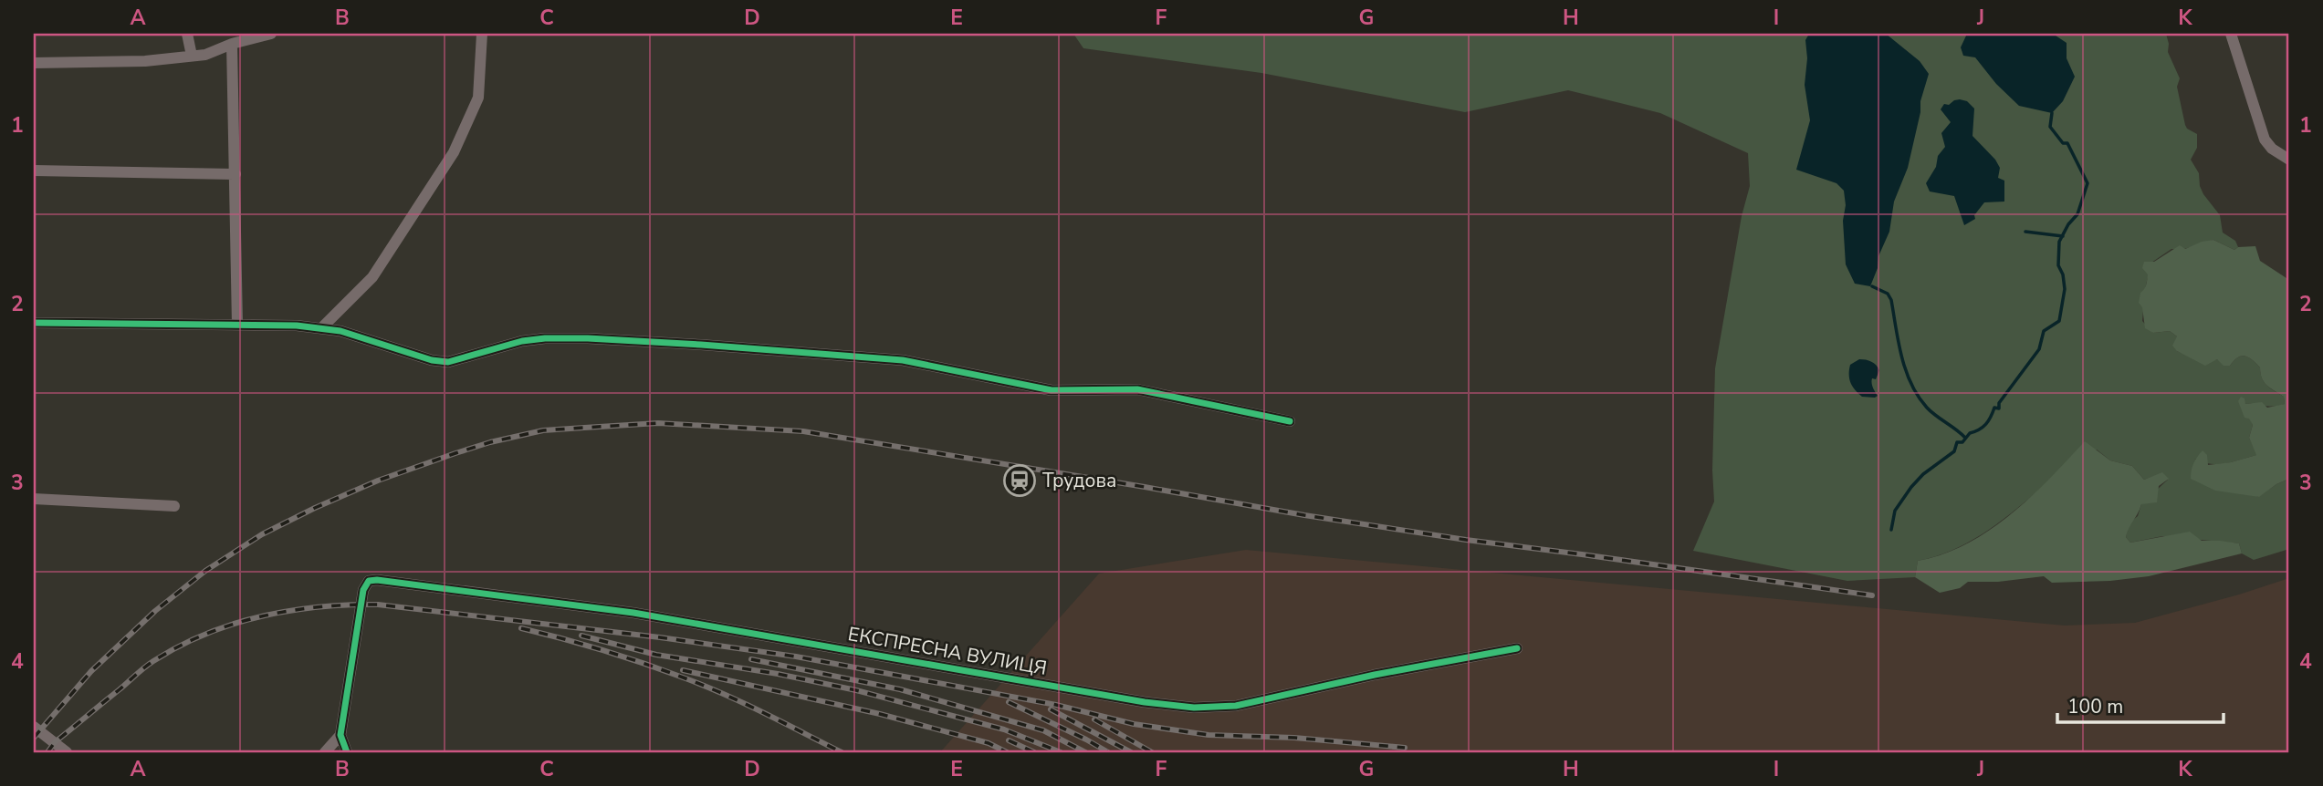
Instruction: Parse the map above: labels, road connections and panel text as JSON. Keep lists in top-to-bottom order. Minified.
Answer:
{"streets":{"street":["ЕКСПРЕСНА ВУЛИЦЯ"]},"places":{"station":["Трудова"]},"scale_bar":"100 m","grid":{"columns":["A","B","C","D","E","F","G","H","I","J","K"],"rows":["1","2","3","4"]}}
